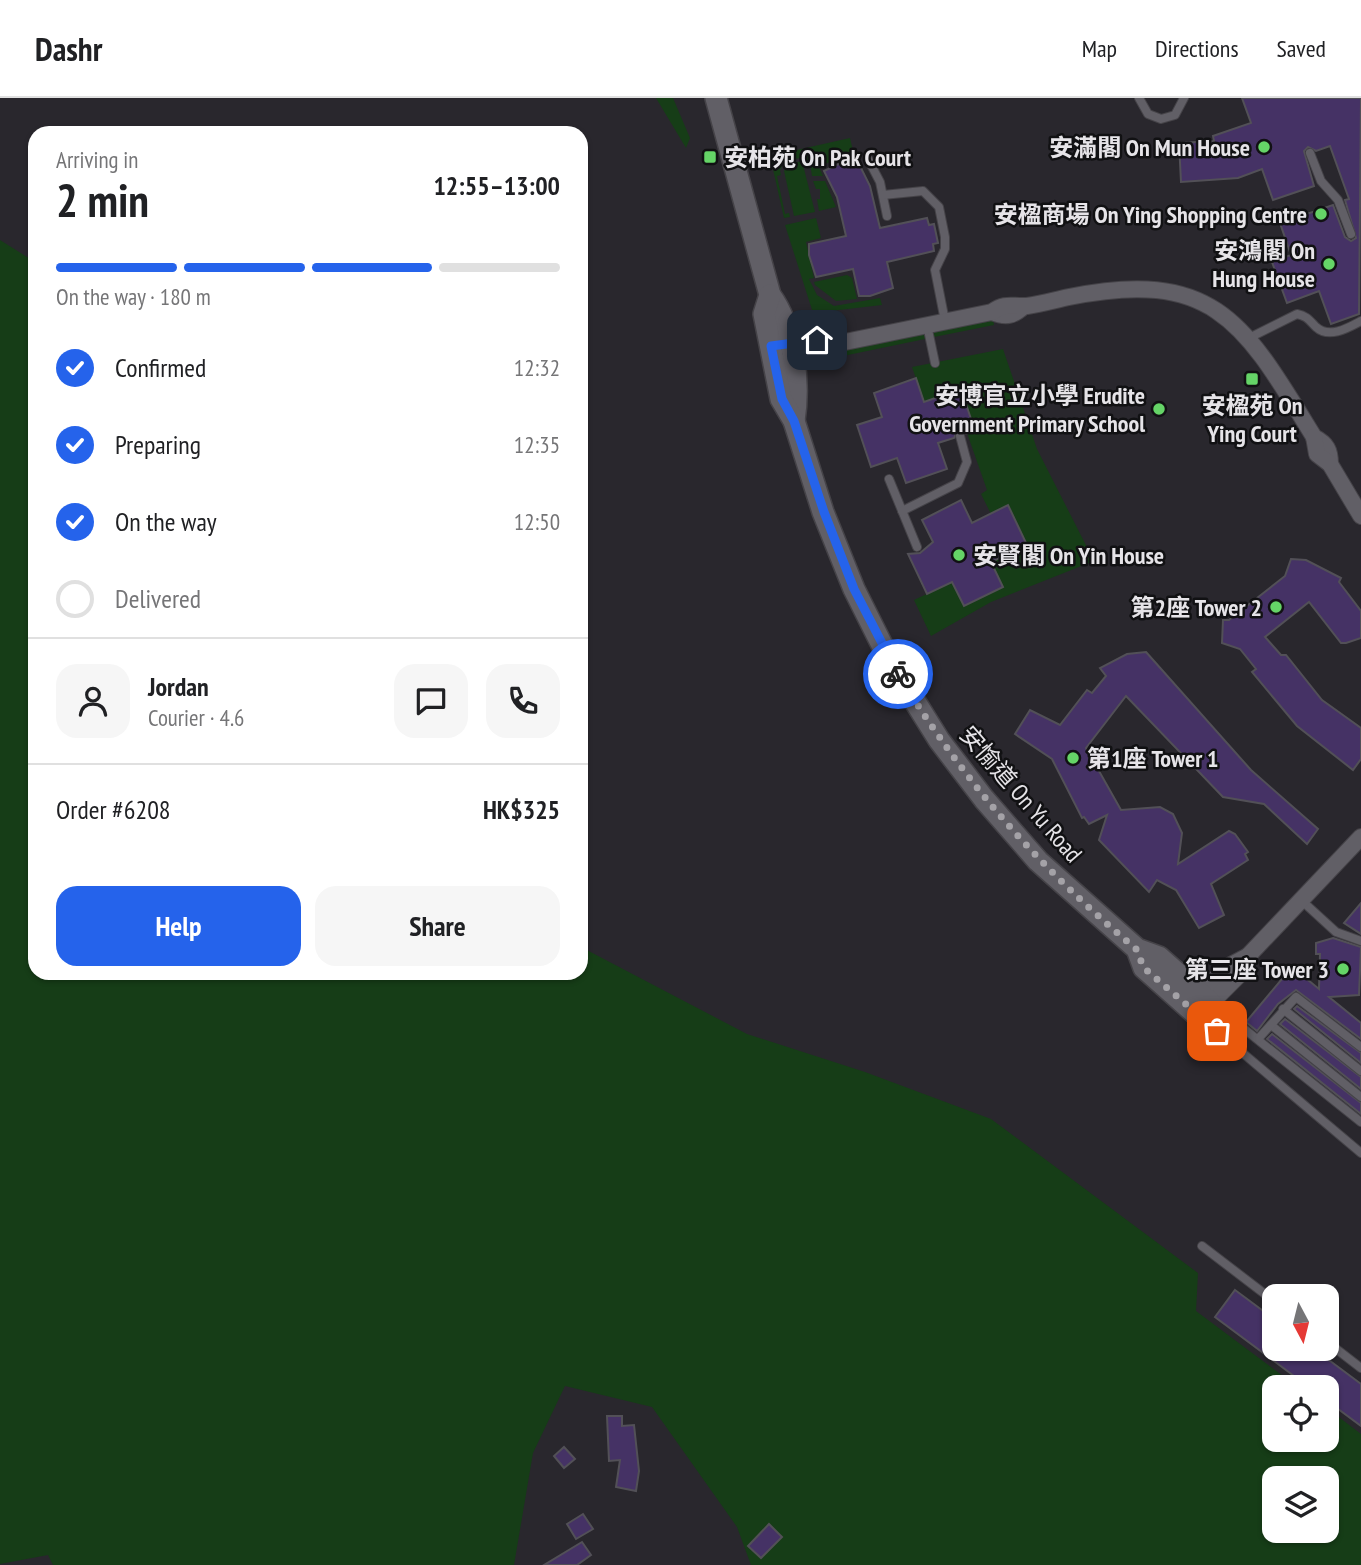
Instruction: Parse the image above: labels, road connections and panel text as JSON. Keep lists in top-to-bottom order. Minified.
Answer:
{"streets":{"street":["安愉道 On Yu Road"]},"places":{"other":["安滿閣 On Mun House","安楹商場 On Ying Shopping Centre","安鴻閣 On Hung House","安博官立小學 Erudite Government Primary School","安賢閣 On Yin House","第2座 Tower 2","第1座 Tower 1","第三座 Tower 3"],"transit":["安柏苑 On Pak Court","安楹苑 On Ying Court"]},"north":"bottom","page":{"header":"Dashr","nav":["Map","Directions","Saved"],"heading":["2 min","Arriving in","12:55–13:00"],"panel":["Jordan","Courier · 4.6","Order #6208","HK$325"],"bar":"On the way · 180 m","list":[["Confirmed","12:32"],["Preparing","12:35"],["On the way","12:50"],"Delivered"],"buttons":["Help","Share"]}}
